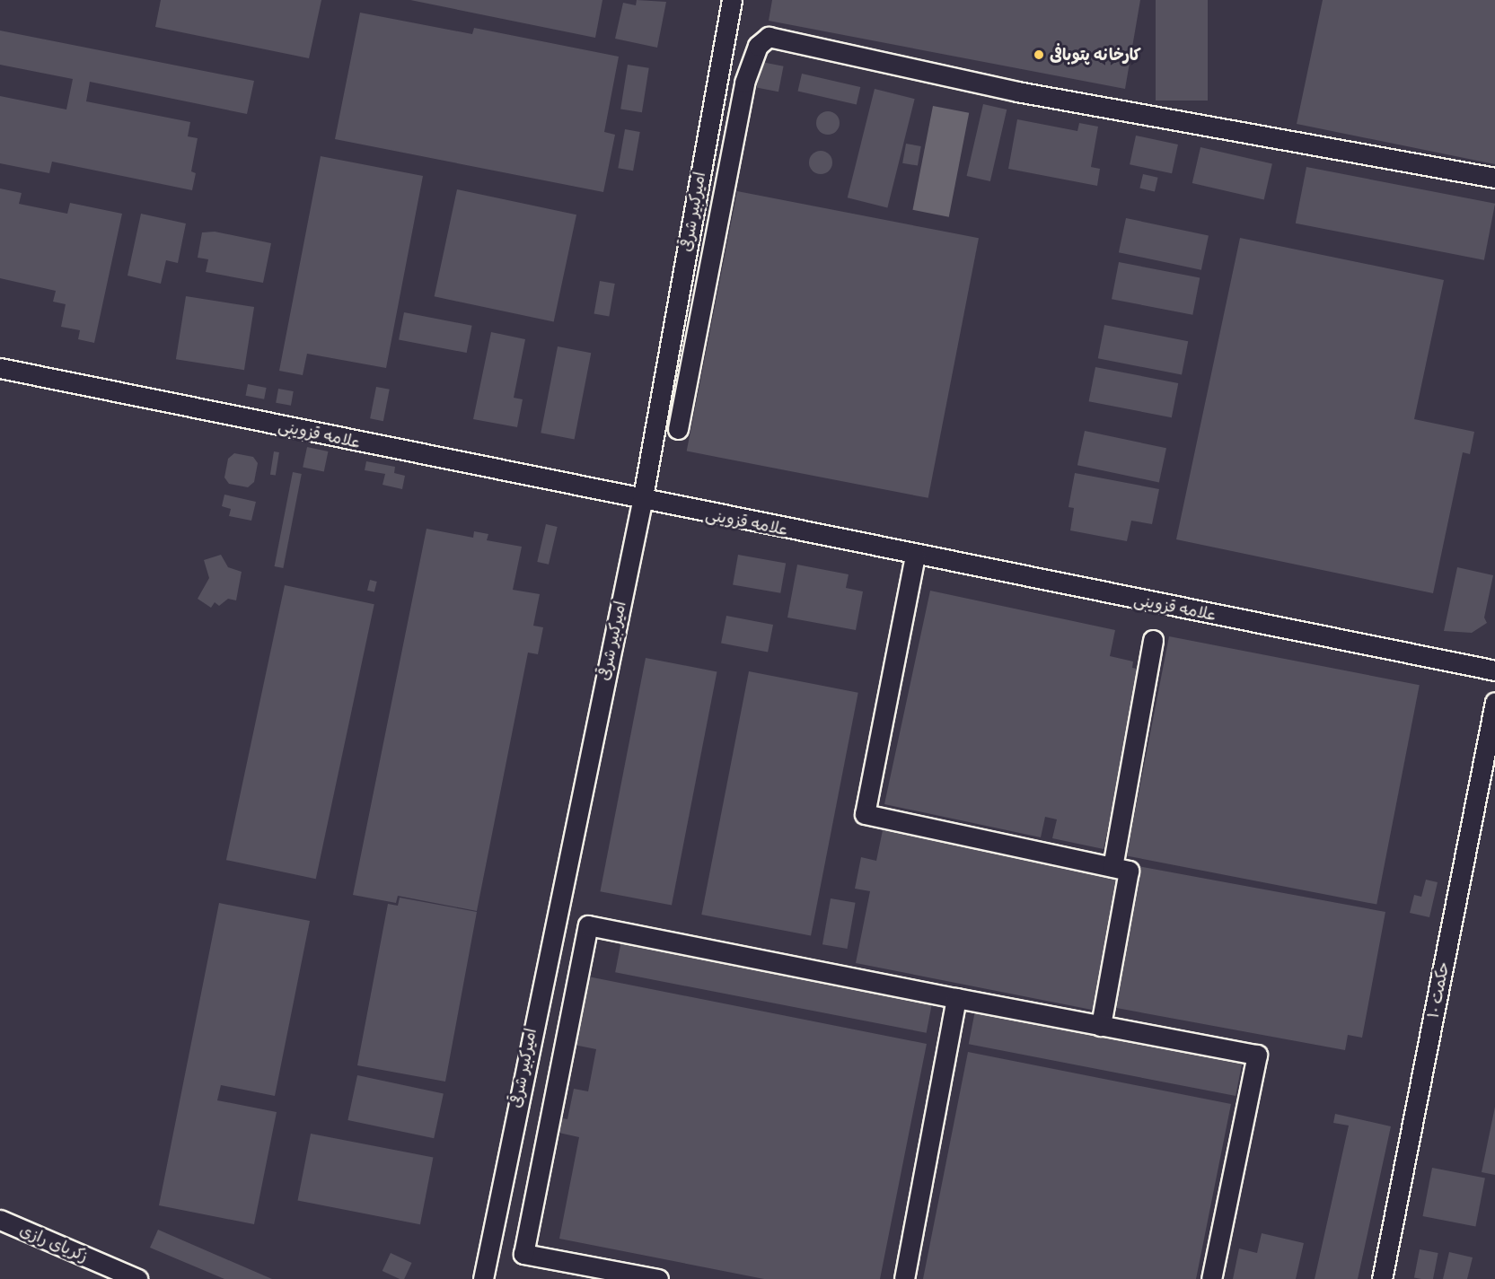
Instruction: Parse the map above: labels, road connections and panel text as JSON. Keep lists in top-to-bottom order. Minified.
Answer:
{"streets":{"street":["امیرکبیر شرقی","علامه قزوینی","حکمت ۱۰","زکریای رازی"]},"crossings":[["امیرکبیر شرقی","علامه قزوینی"]],"places":["کارخانه پتوبافی"]}
